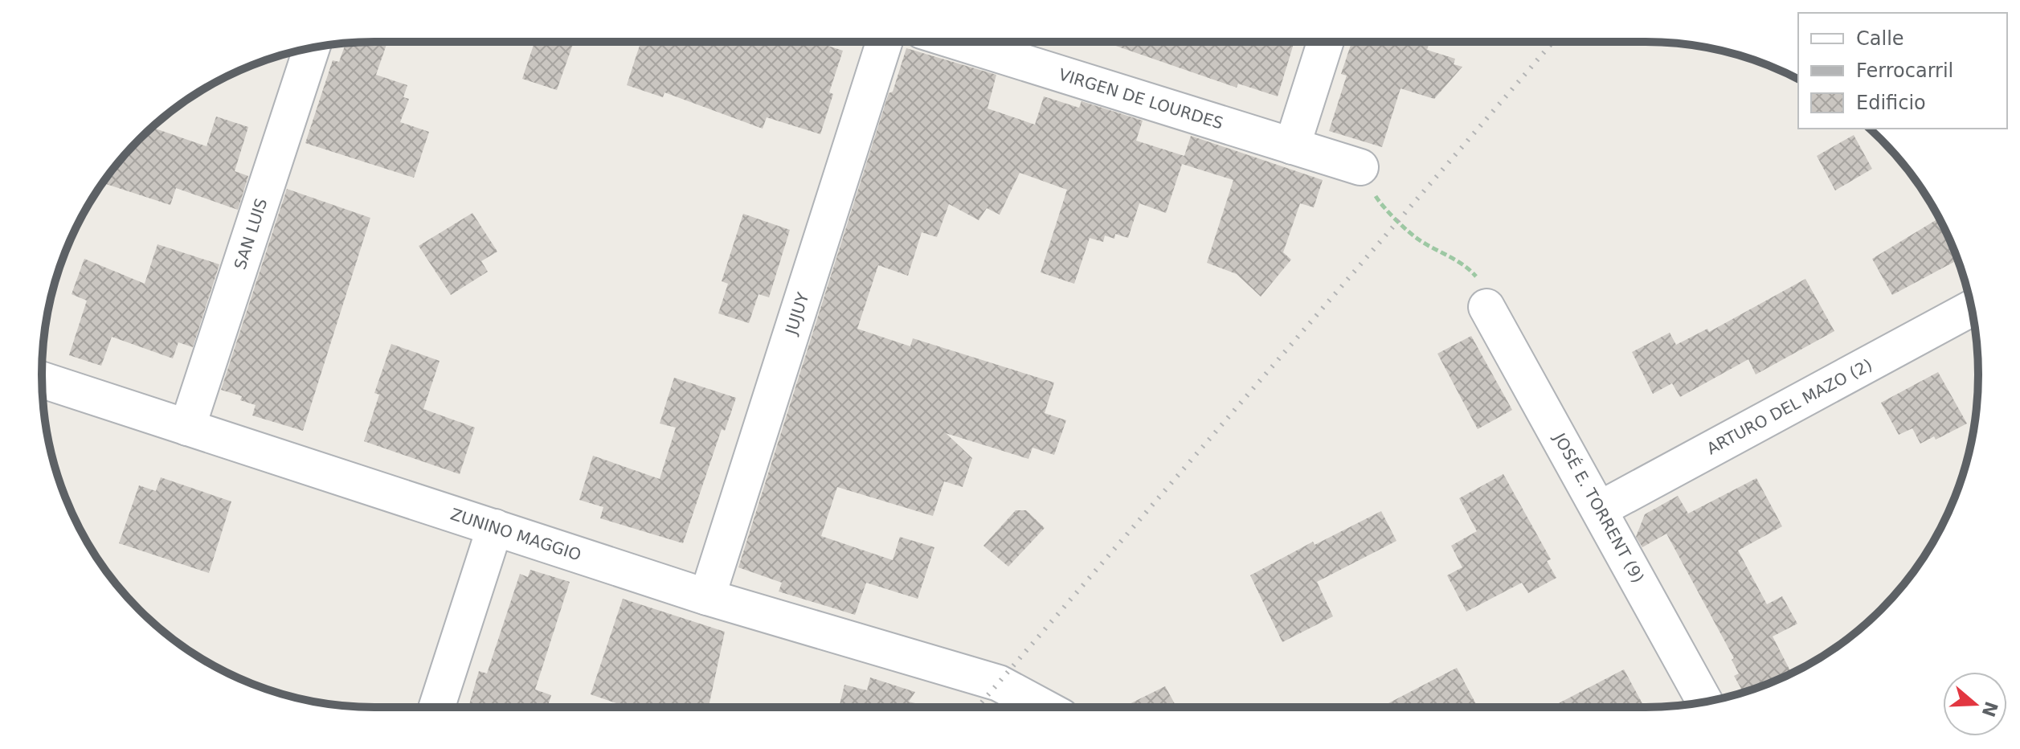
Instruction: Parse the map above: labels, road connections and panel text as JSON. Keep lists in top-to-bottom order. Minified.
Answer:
{"streets":{"street":["VIRGEN DE LOURDES","SAN LUIS","JUJUY","ARTURO DEL MAZO (2)","JOSÉ E. TORRENT (9)","ZUNINO MAGGIO"]},"crossings":[["SAN LUIS","ZUNINO MAGGIO"],["JUJUY","ZUNINO MAGGIO"],["ARTURO DEL MAZO (2)","JOSÉ E. TORRENT (9)"]],"legend":["Calle","Ferrocarril","Edificio"],"north":"right"}
